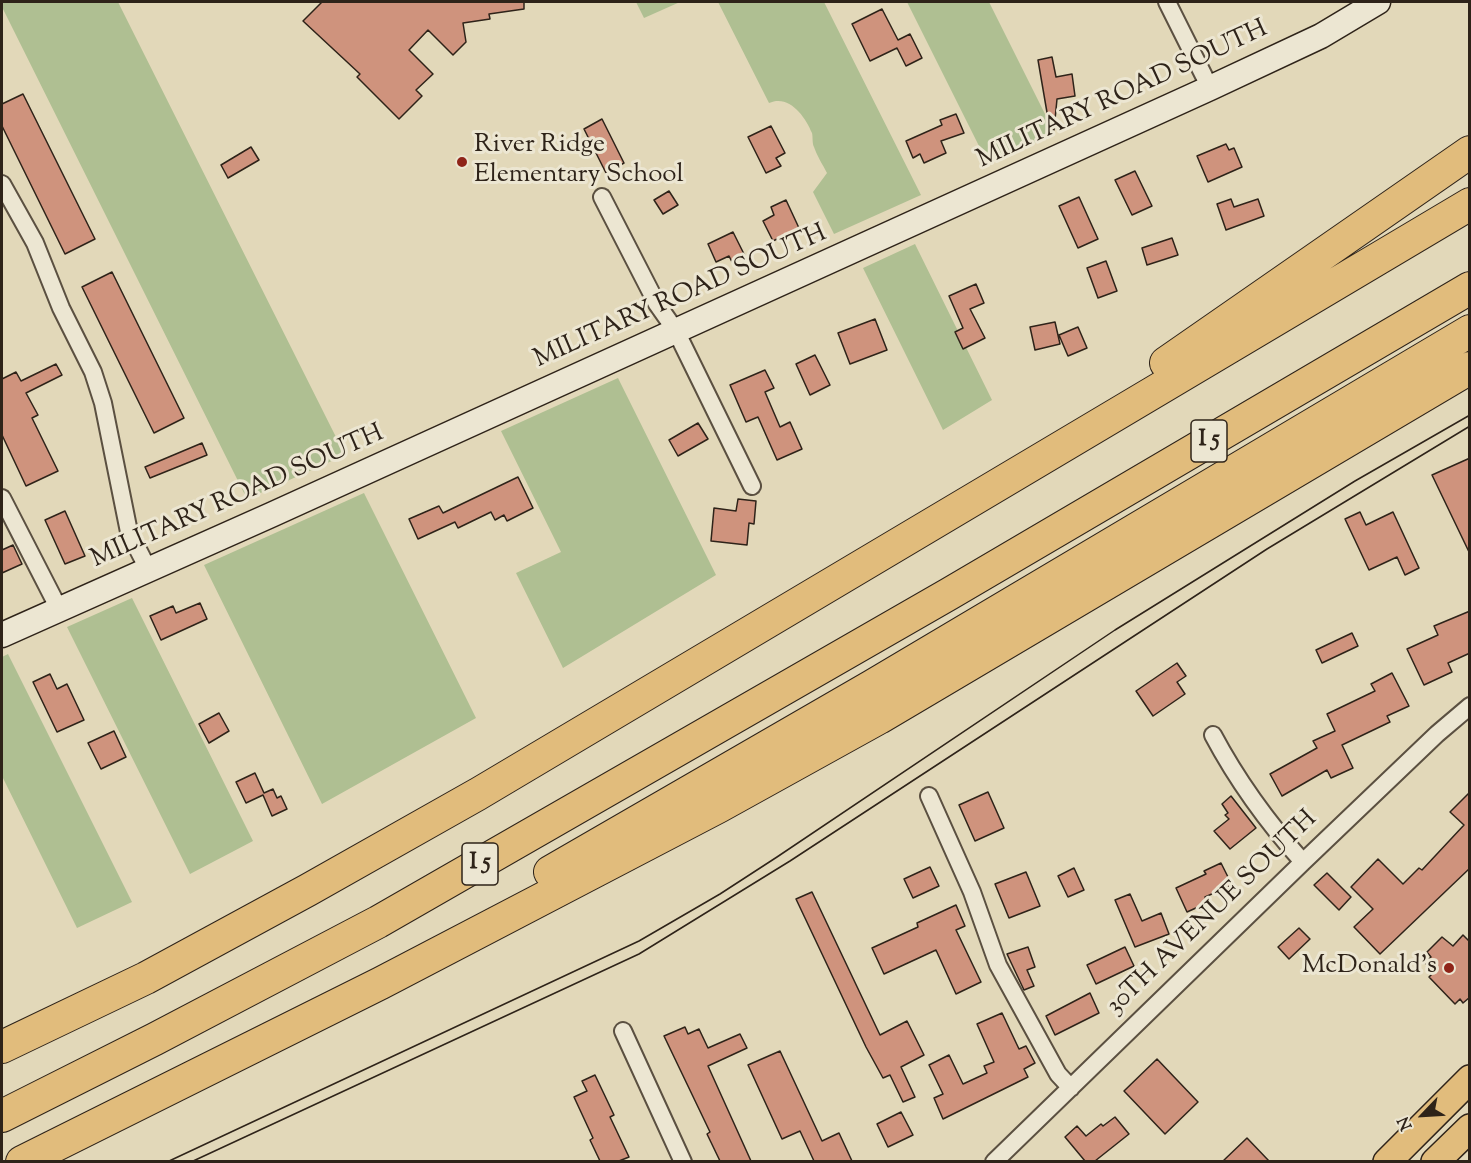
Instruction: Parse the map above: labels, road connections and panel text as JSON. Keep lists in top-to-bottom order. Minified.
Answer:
{"streets":{"highway":["I 5"],"main road":["MILITARY ROAD SOUTH"],"street":["30TH AVENUE SOUTH"]},"places":["River Ridge Elementary School","McDonald's"],"north":"bottom left"}
